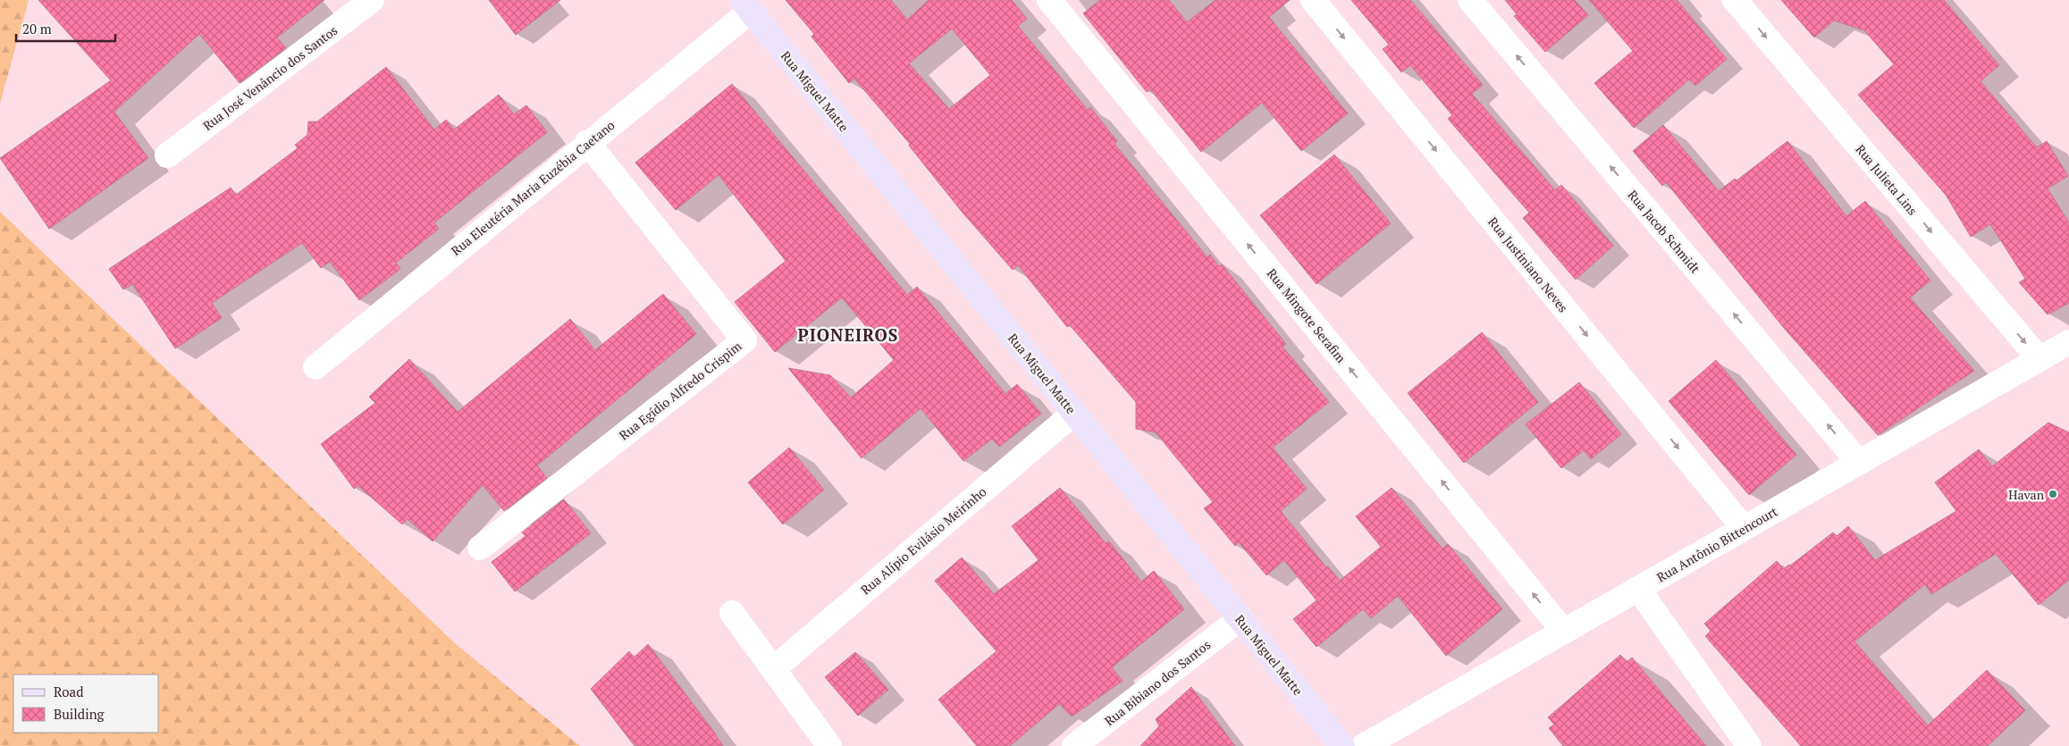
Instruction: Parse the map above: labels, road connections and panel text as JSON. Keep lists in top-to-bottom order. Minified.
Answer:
{"streets":{"main road":["Rua Miguel Matte"],"street":["Rua José Venâncio dos Santos","Rua Julieta Lins","Rua Eleutéria Maria Euzébia Caetano","Rua Jacob Schmidt","Rua Justiniano Neves","Rua Mingote Serafim","Rua Egídio Alfredo Crispim","Rua Alípio Evilásio Meirinho","Rua Antônio Bittencourt","Rua Bibiano dos Santos"]},"crossings":[["Rua Miguel Matte","Rua Eleutéria Maria Euzébia Caetano"],["Rua Miguel Matte","Rua Alípio Evilásio Meirinho"],["Rua Miguel Matte","Rua Bibiano dos Santos"],["Rua Julieta Lins","Rua Antônio Bittencourt"],["Rua Eleutéria Maria Euzébia Caetano","Rua Egídio Alfredo Crispim"],["Rua Jacob Schmidt","Rua Antônio Bittencourt"],["Rua Justiniano Neves","Rua Antônio Bittencourt"],["Rua Mingote Serafim","Rua Antônio Bittencourt"]],"one_way":["Rua Julieta Lins","Rua Jacob Schmidt","Rua Justiniano Neves","Rua Mingote Serafim"],"districts":["PIONEIROS"],"places":["Havan"],"legend":["Road","Building"],"scale_bar":"20 m"}
